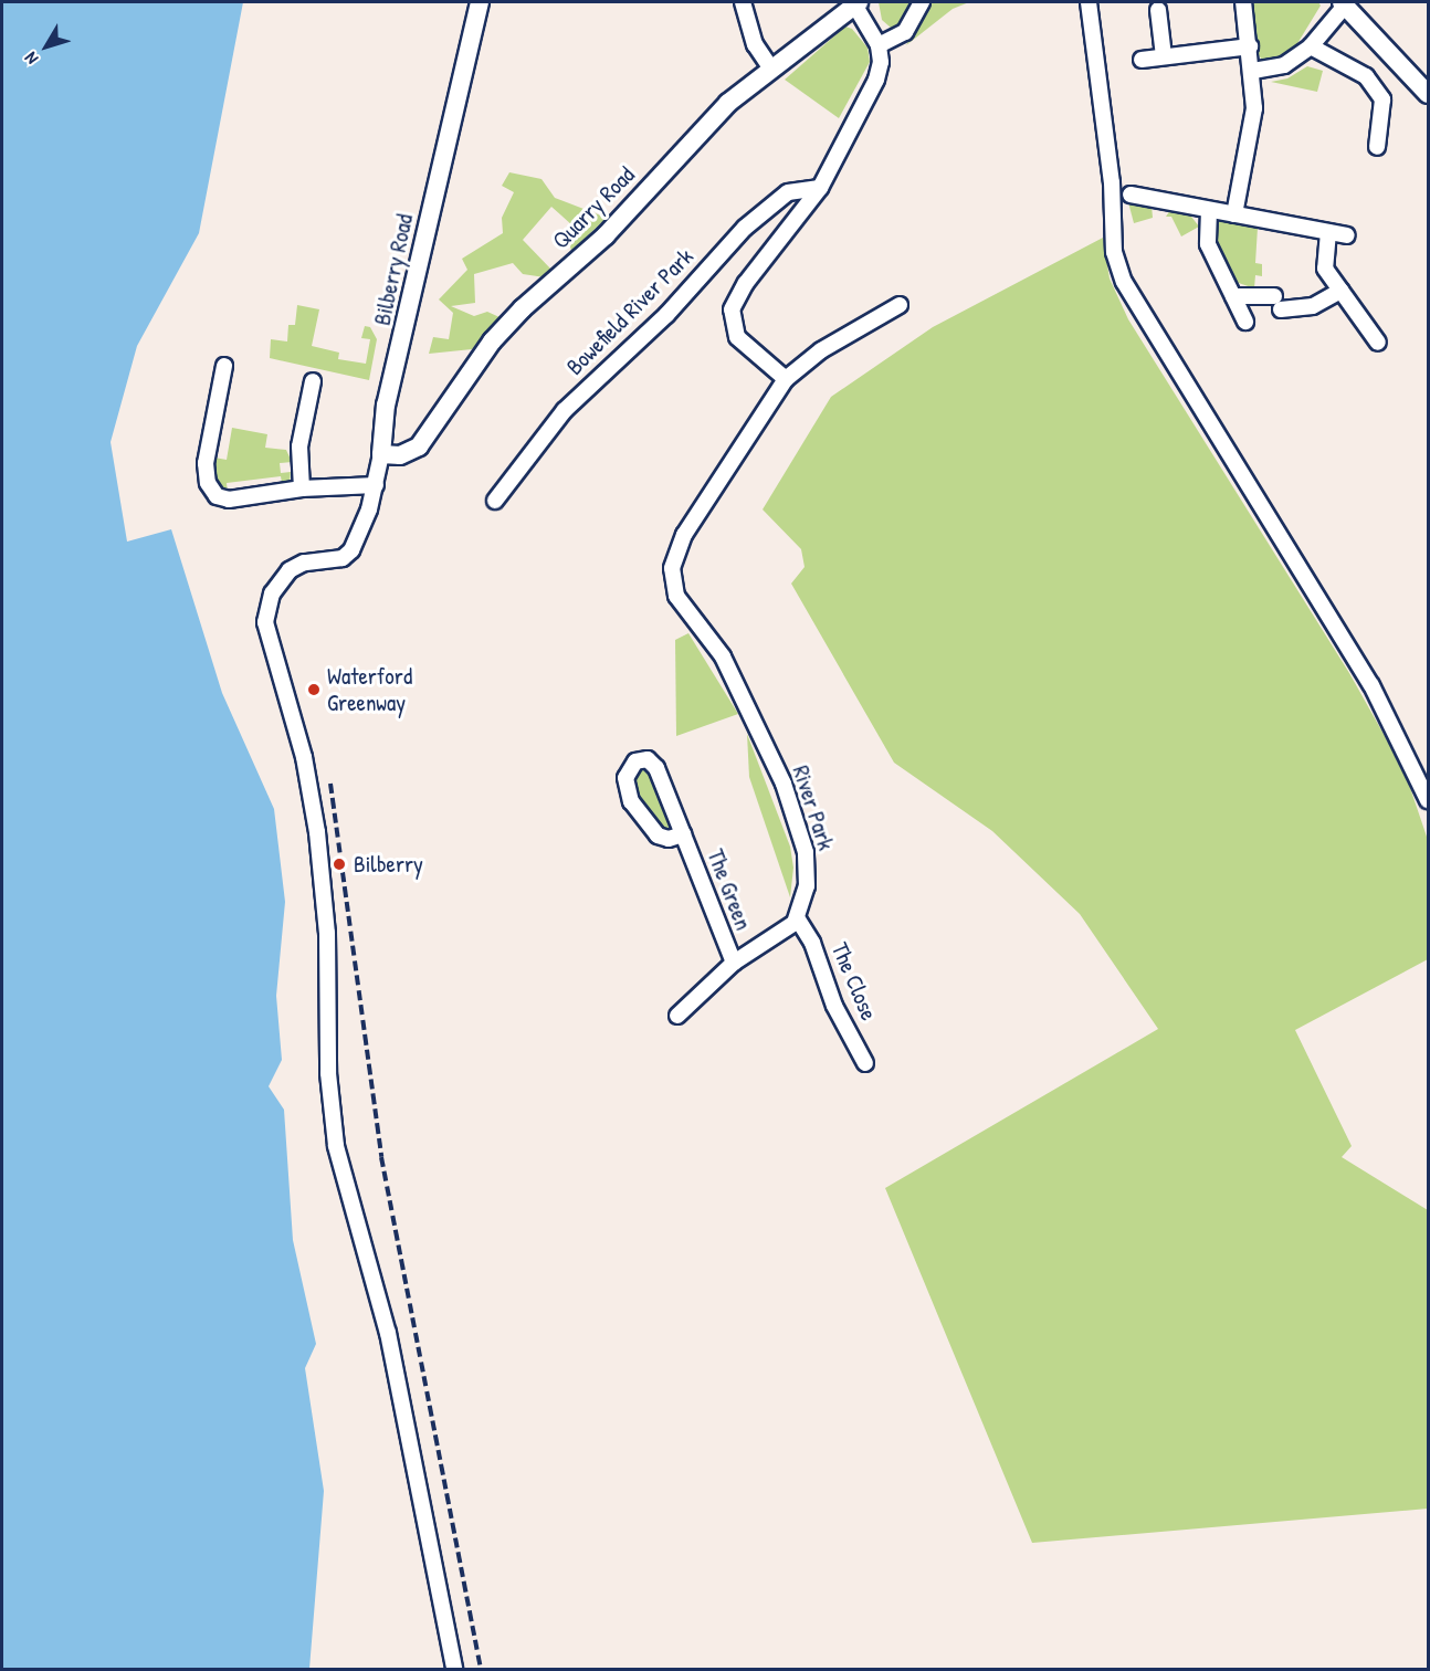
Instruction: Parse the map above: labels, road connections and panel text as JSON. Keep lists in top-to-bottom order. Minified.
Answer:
{"streets":{"street":["Quarry Road","Bilberry Road","Bowefield River Park","River Park","The Green","The Close"]},"crossings":[["Quarry Road","Bilberry Road"],["River Park","The Close"]],"places":["Waterford Greenway","Bilberry"],"north":"bottom left"}
